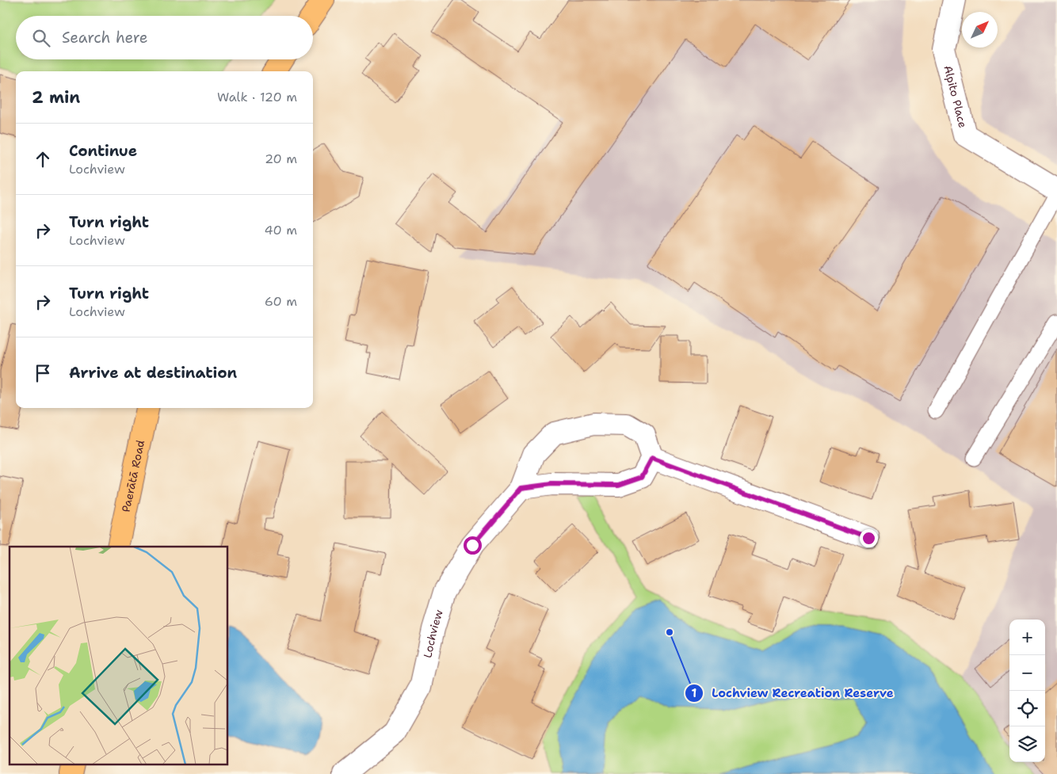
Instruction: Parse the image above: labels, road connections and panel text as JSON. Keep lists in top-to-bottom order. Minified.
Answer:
{"streets":{"main road":["Paerātā Road"],"street":["Alpito Place","Lochview"]},"places":["Lochview Recreation Reserve"],"north":"top right","page":{"search":"Search here","heading":["2 min","Walk · 120 m"],"list":[["Continue","Lochview","20 m"],["Turn right","Lochview","40 m"],["Turn right","Lochview","60 m"],"Arrive at destination"],"map_buttons":["+","−"]}}
